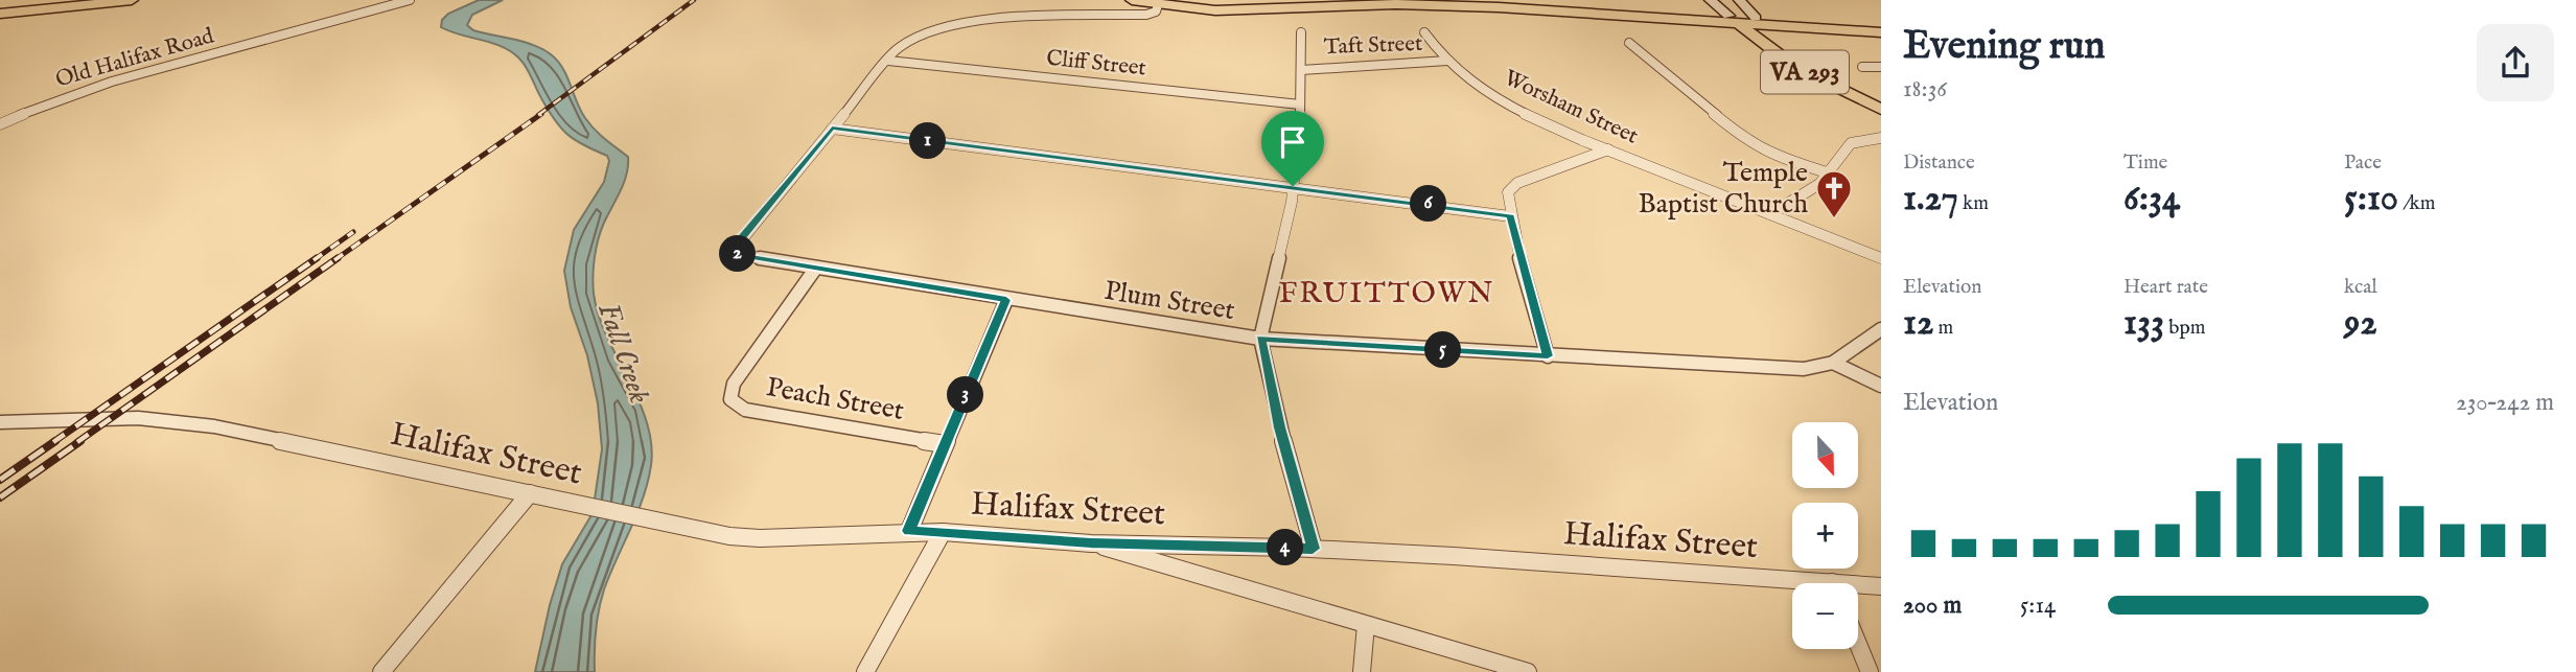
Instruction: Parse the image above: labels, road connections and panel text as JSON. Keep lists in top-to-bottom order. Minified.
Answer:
{"streets":{"main road":["VA 293"],"street":["Taft Street","Old Halifax Road","Cliff Street","Worsham Street","Plum Street","Peach Street","Halifax Street"]},"crossings":[["Taft Street","Worsham Street"],["Plum Street","Peach Street"]],"districts":["FRUITTOWN"],"water":["Fall Creek"],"places":{"church":["Temple Baptist Church"]},"north":"bottom","page":{"heading":["Evening run","18:36"],"pins":["1","6","2","5","3","4"],"stats":[["Distance","1.27 km"],["Time","6:34"],["Pace","5:10 /km"],["Elevation","12 m"],["Heart rate","133 bpm"],["kcal","92"]],"chart":["Elevation","230–242 m"],"map_buttons":["+","−"],"list":[{"name":"200 m","note":"5:14"}]}}
